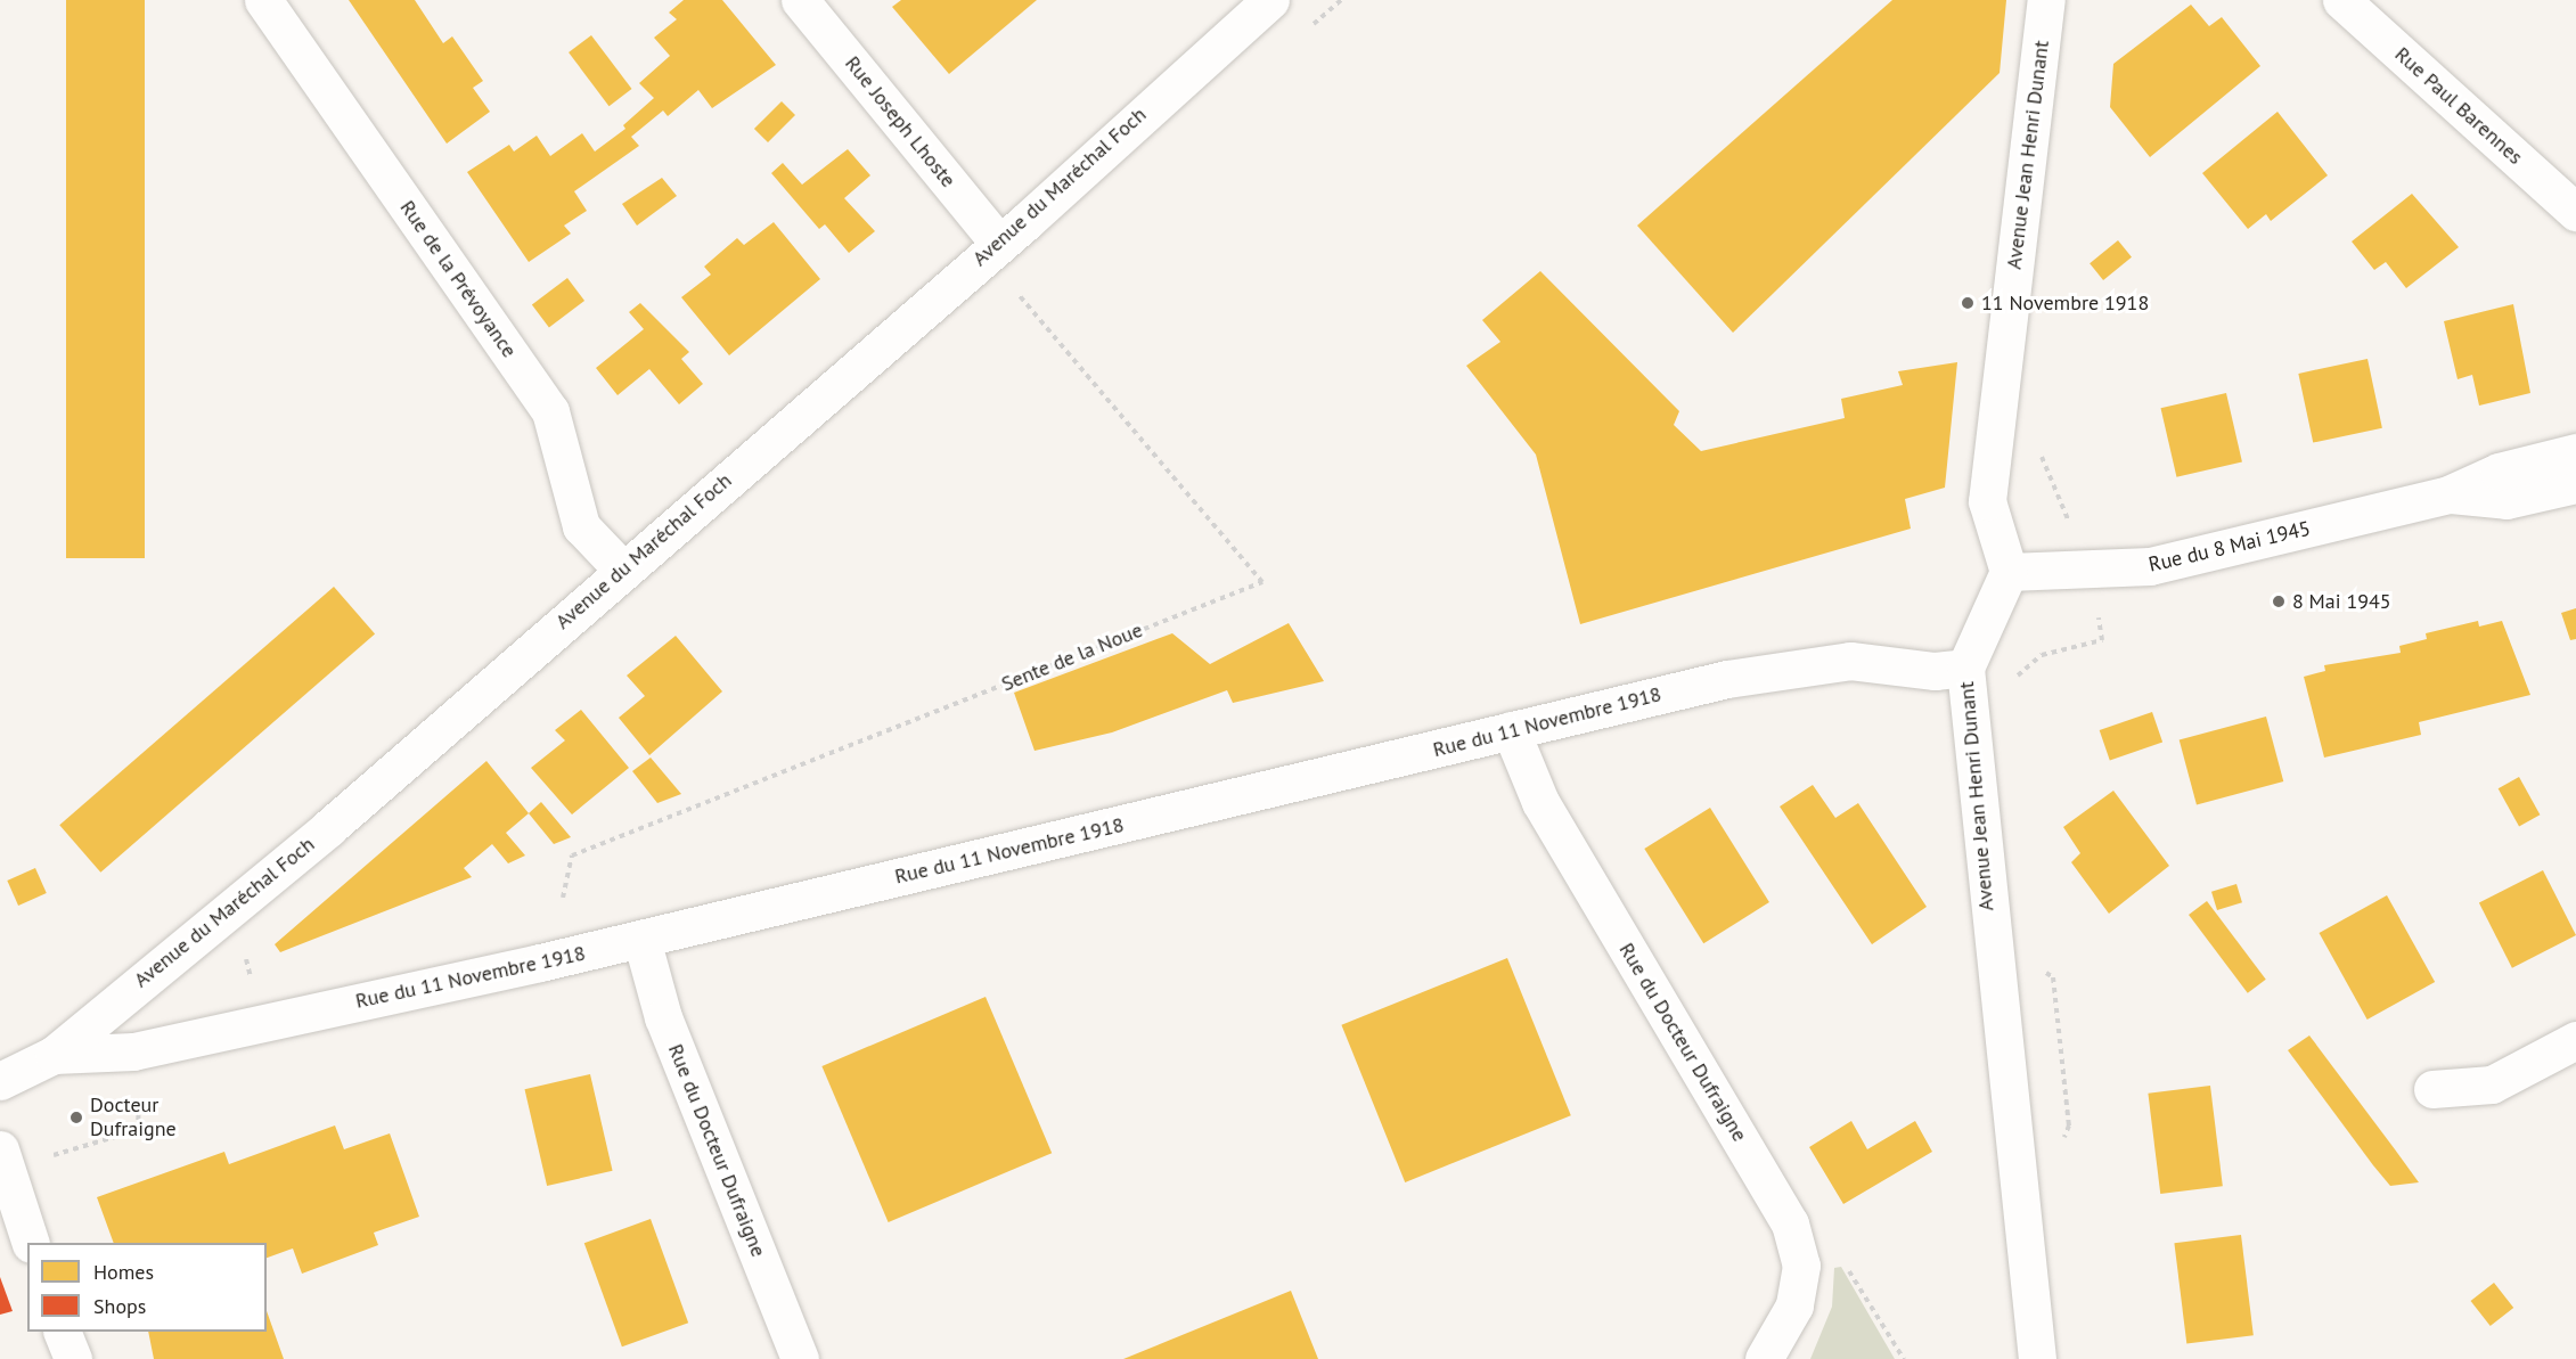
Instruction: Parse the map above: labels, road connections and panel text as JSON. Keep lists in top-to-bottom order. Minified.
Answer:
{"streets":{"street":["Rue Paul Barennes","Rue Joseph Lhoste","Avenue Jean Henri Dunant","Avenue du Maréchal Foch","Rue de la Prévoyance","Rue du 8 Mai 1945","Rue du 11 Novembre 1918","Rue du Docteur Dufraigne"],"path":["Sente de la Noue"]},"crossings":[["Rue Joseph Lhoste","Avenue du Maréchal Foch"],["Avenue Jean Henri Dunant","Rue du 8 Mai 1945"],["Avenue Jean Henri Dunant","Rue du 11 Novembre 1918"],["Avenue du Maréchal Foch","Rue de la Prévoyance"],["Avenue du Maréchal Foch","Rue du 11 Novembre 1918"],["Rue du 11 Novembre 1918","Rue du Docteur Dufraigne"]],"places":["11 Novembre 1918","8 Mai 1945","Docteur Dufraigne"],"legend":["Homes","Shops"]}
